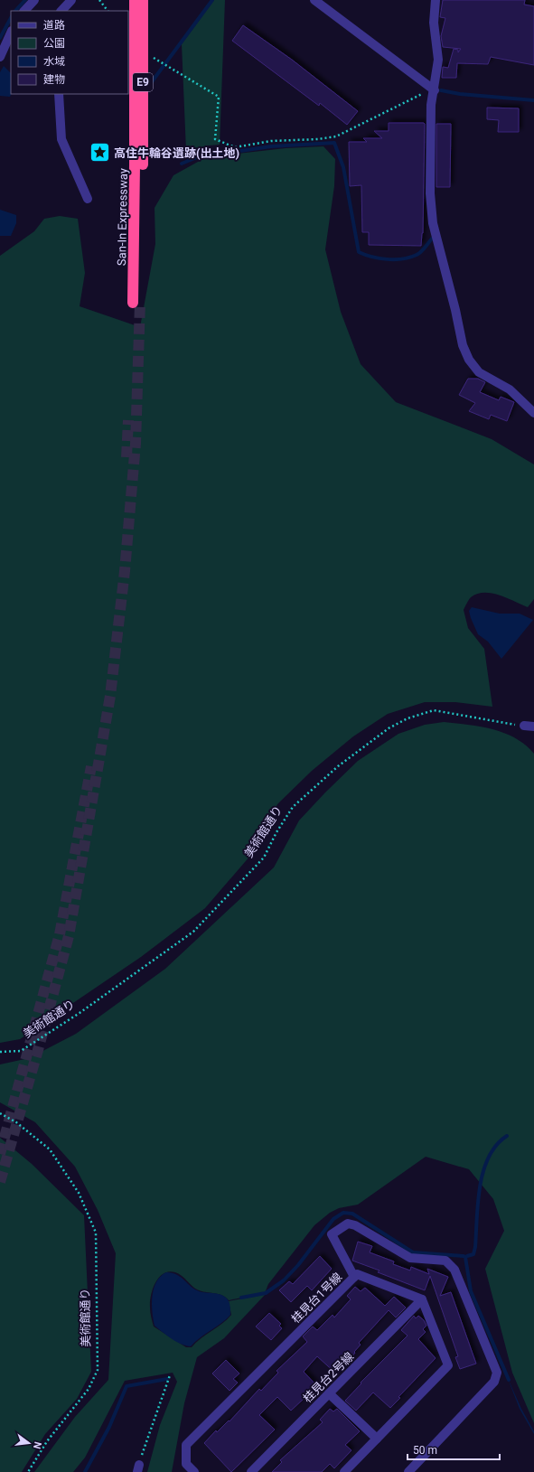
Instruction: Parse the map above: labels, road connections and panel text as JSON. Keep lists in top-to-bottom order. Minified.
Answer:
{"streets":{"highway":["E9","San-In Expressway"],"street":["桂見台1号線","桂見台2号線"],"path":["美術館通り"]},"crossings":[["桂見台1号線","桂見台2号線"]],"places":{"place":["高住牛輪谷遺跡(出土地)"]},"legend":["道路","公園","水域","建物"],"scale_bar":"50 m","north":"right"}
